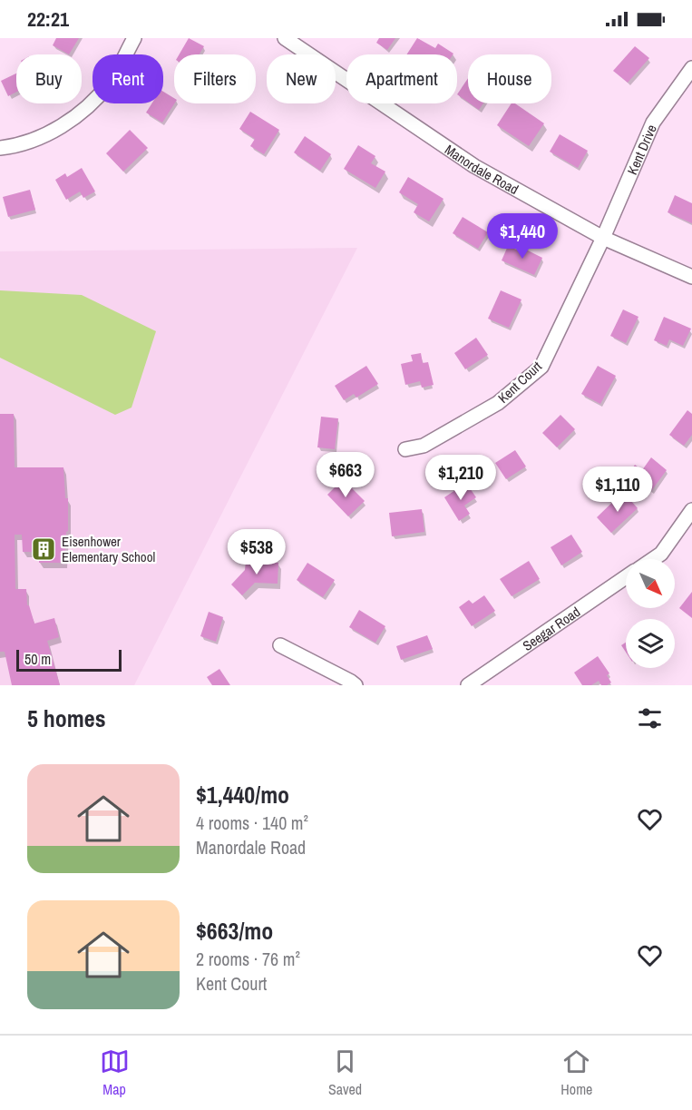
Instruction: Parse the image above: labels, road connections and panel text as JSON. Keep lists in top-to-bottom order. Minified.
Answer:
{"streets":{"street":["Kent Drive","Manordale Road","Kent Court","Seegar Road"]},"crossings":[["Kent Drive","Manordale Road"],["Kent Drive","Kent Court"],["Manordale Road","Kent Court"]],"places":{"building":["Eisenhower Elementary School"]},"scale_bar":"50 m","north":"bottom right","page":{"status":"22:21","chip":["Buy","Rent","Filters","New","Apartment","House"],"price":["$1,440","$663","$1,210","$1,110","$538"],"scale":"50 m","heading":"5 homes","list":[{"name":"$1,440/mo","note":"4 rooms · 140 m² · Manordale Road"},{"name":"$663/mo","note":"2 rooms · 76 m² · Kent Court"}],"tabs":["Map","Saved","Home"]}}
